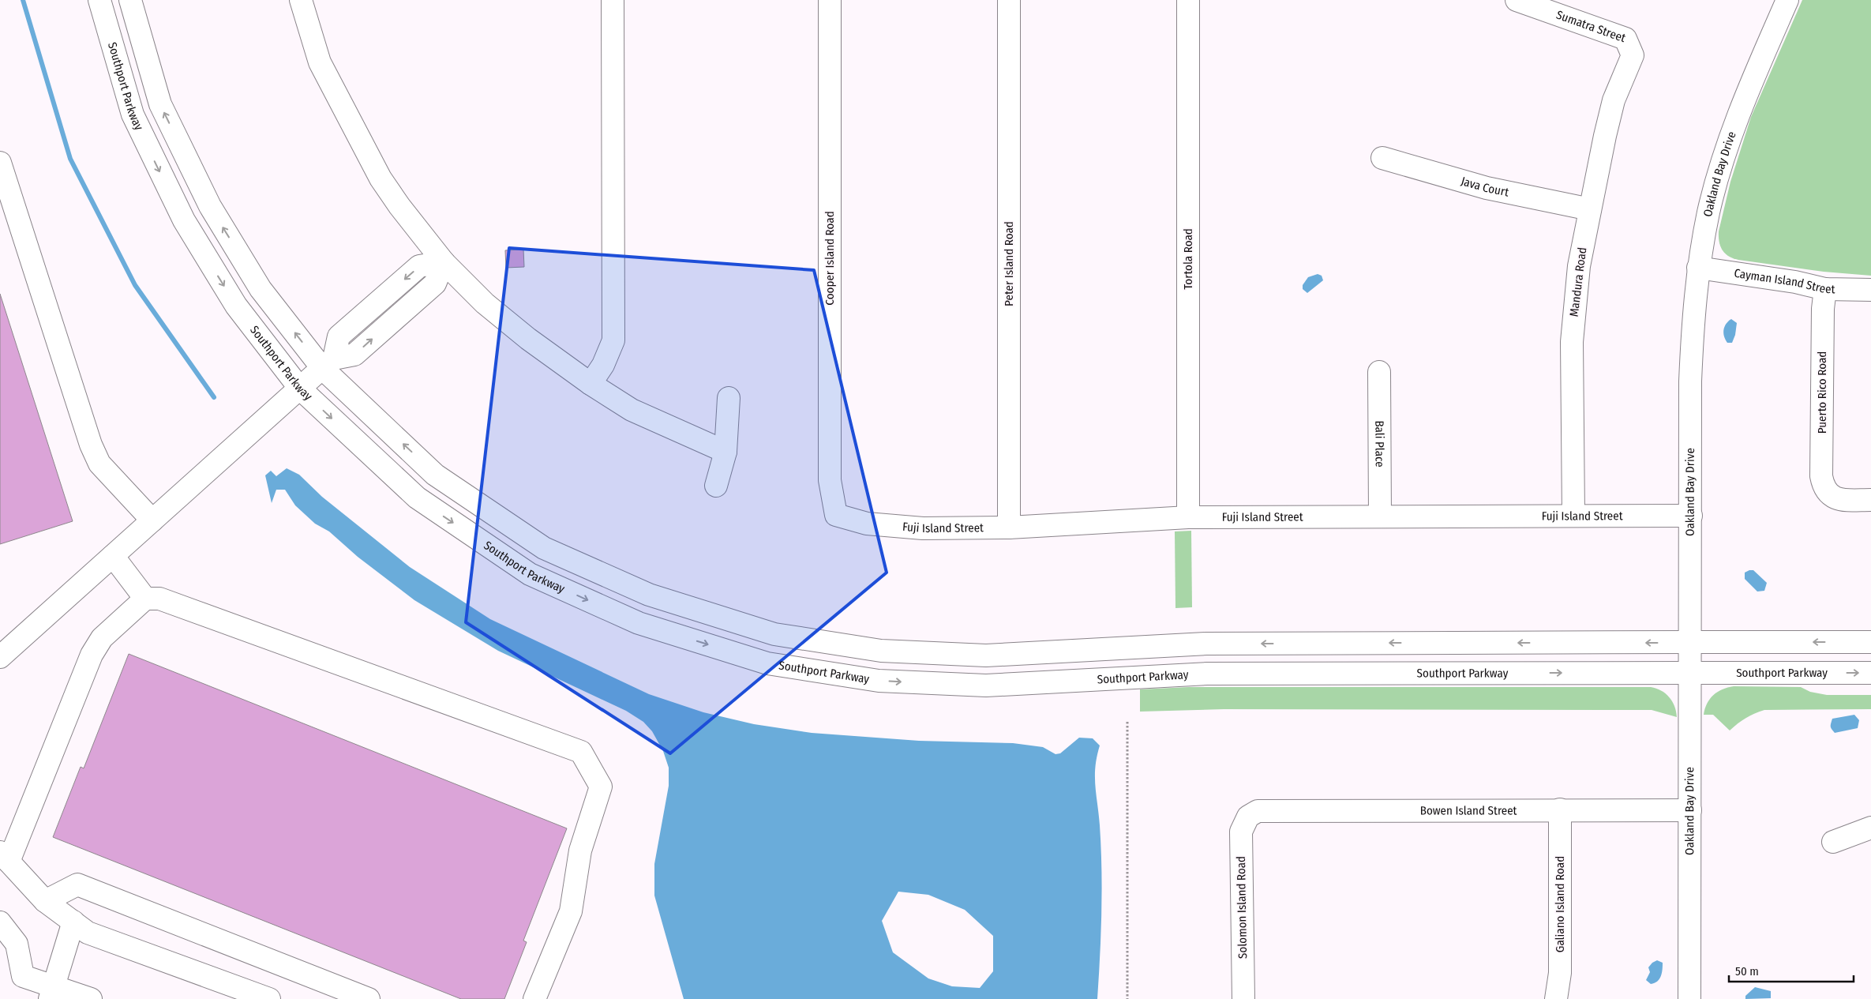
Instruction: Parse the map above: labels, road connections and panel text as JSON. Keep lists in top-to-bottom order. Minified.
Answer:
{"streets":{"street":["Sumatra Street","Southport Parkway","Oakland Bay Drive","Java Court","Cooper Island Road","Tortola Road","Peter Island Road","Cayman Island Street","Mandura Road","Puerto Rico Road","Bali Place","Fuji Island Street","Bowen Island Street","Galiano Island Road","Solomon Island Road"]},"crossings":[["Sumatra Street","Mandura Road"],["Southport Parkway","Oakland Bay Drive"],["Oakland Bay Drive","Cayman Island Street"],["Oakland Bay Drive","Fuji Island Street"],["Oakland Bay Drive","Bowen Island Street"],["Java Court","Mandura Road"],["Cooper Island Road","Fuji Island Street"],["Tortola Road","Fuji Island Street"],["Peter Island Road","Fuji Island Street"],["Cayman Island Street","Puerto Rico Road"],["Mandura Road","Fuji Island Street"],["Bali Place","Fuji Island Street"],["Bowen Island Street","Galiano Island Road"],["Bowen Island Street","Solomon Island Road"]],"scale_bar":"50 m"}
